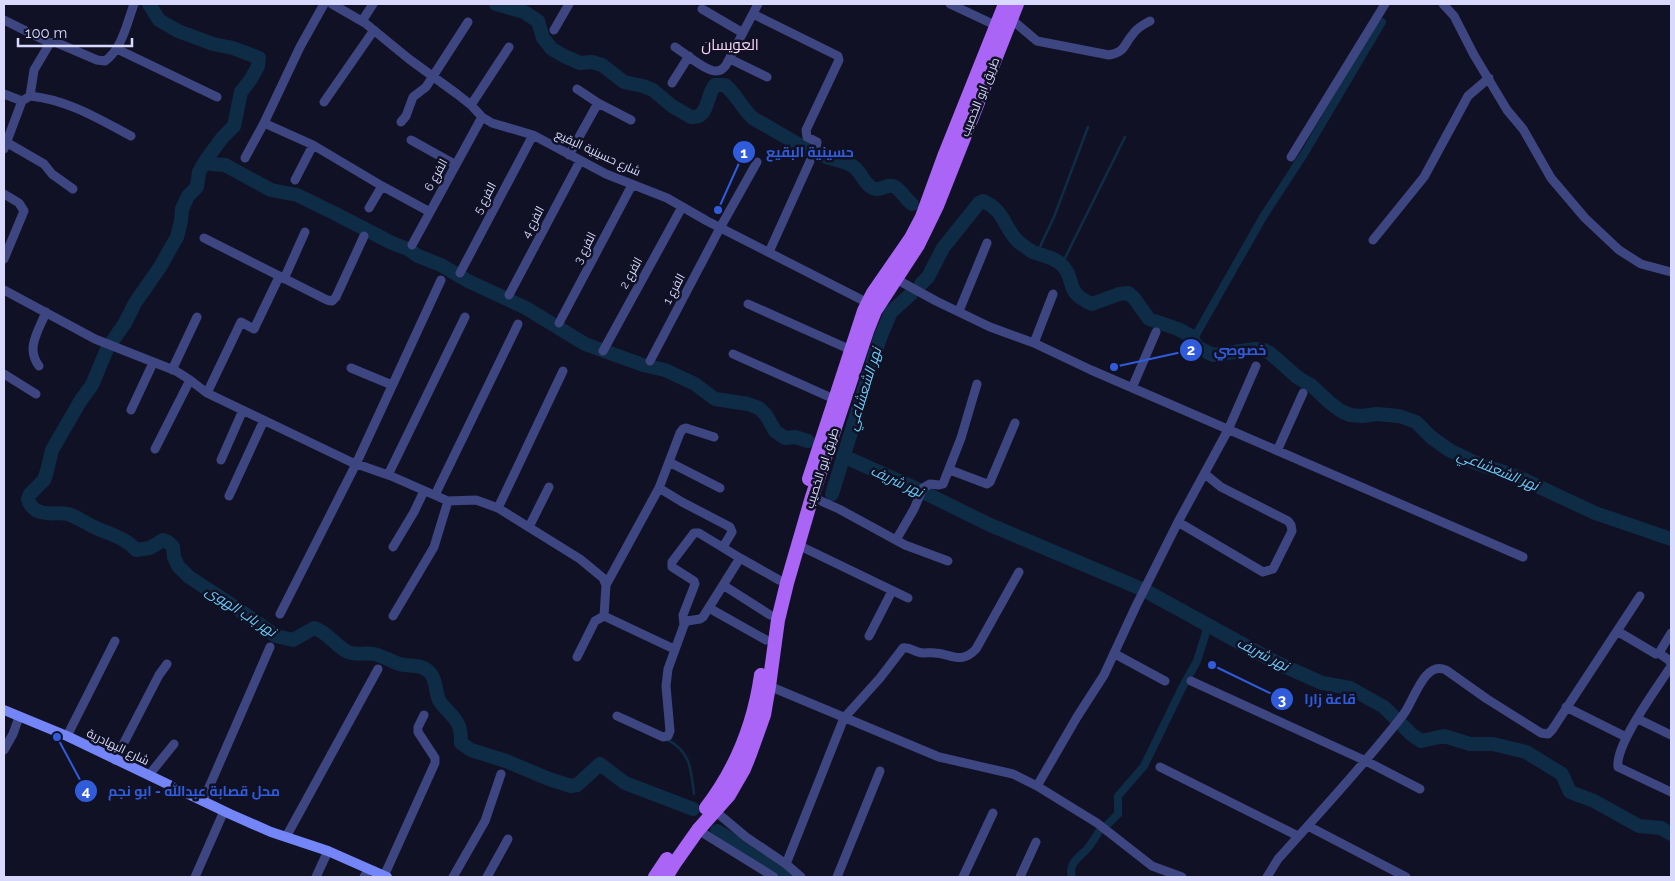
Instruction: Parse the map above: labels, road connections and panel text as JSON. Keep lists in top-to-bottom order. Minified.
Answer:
{"streets":{"main road":["طريق ابو الخصيب","شارع البهادرية"],"street":["شارع حسينية البقيع","الفرع 6","الفرع 5","الفرع 4","الفرع 3","الفرع 2","الفرع 1"]},"crossings":[["طريق ابو الخصيب","شارع حسينية البقيع"],["شارع حسينية البقيع","الفرع 6"],["شارع حسينية البقيع","الفرع 5"],["شارع حسينية البقيع","الفرع 4"],["شارع حسينية البقيع","الفرع 3"],["شارع حسينية البقيع","الفرع 2"],["شارع حسينية البقيع","الفرع 1"]],"districts":["العويسان"],"water":["نهر الشعشاعي","نهر شريف","نهر باب الهوى"],"places":["حسينية البقيع","خصوصي","قاعة زارا","محل قصابة عبدالله - ابو نجم"],"scale_bar":"100 m"}
